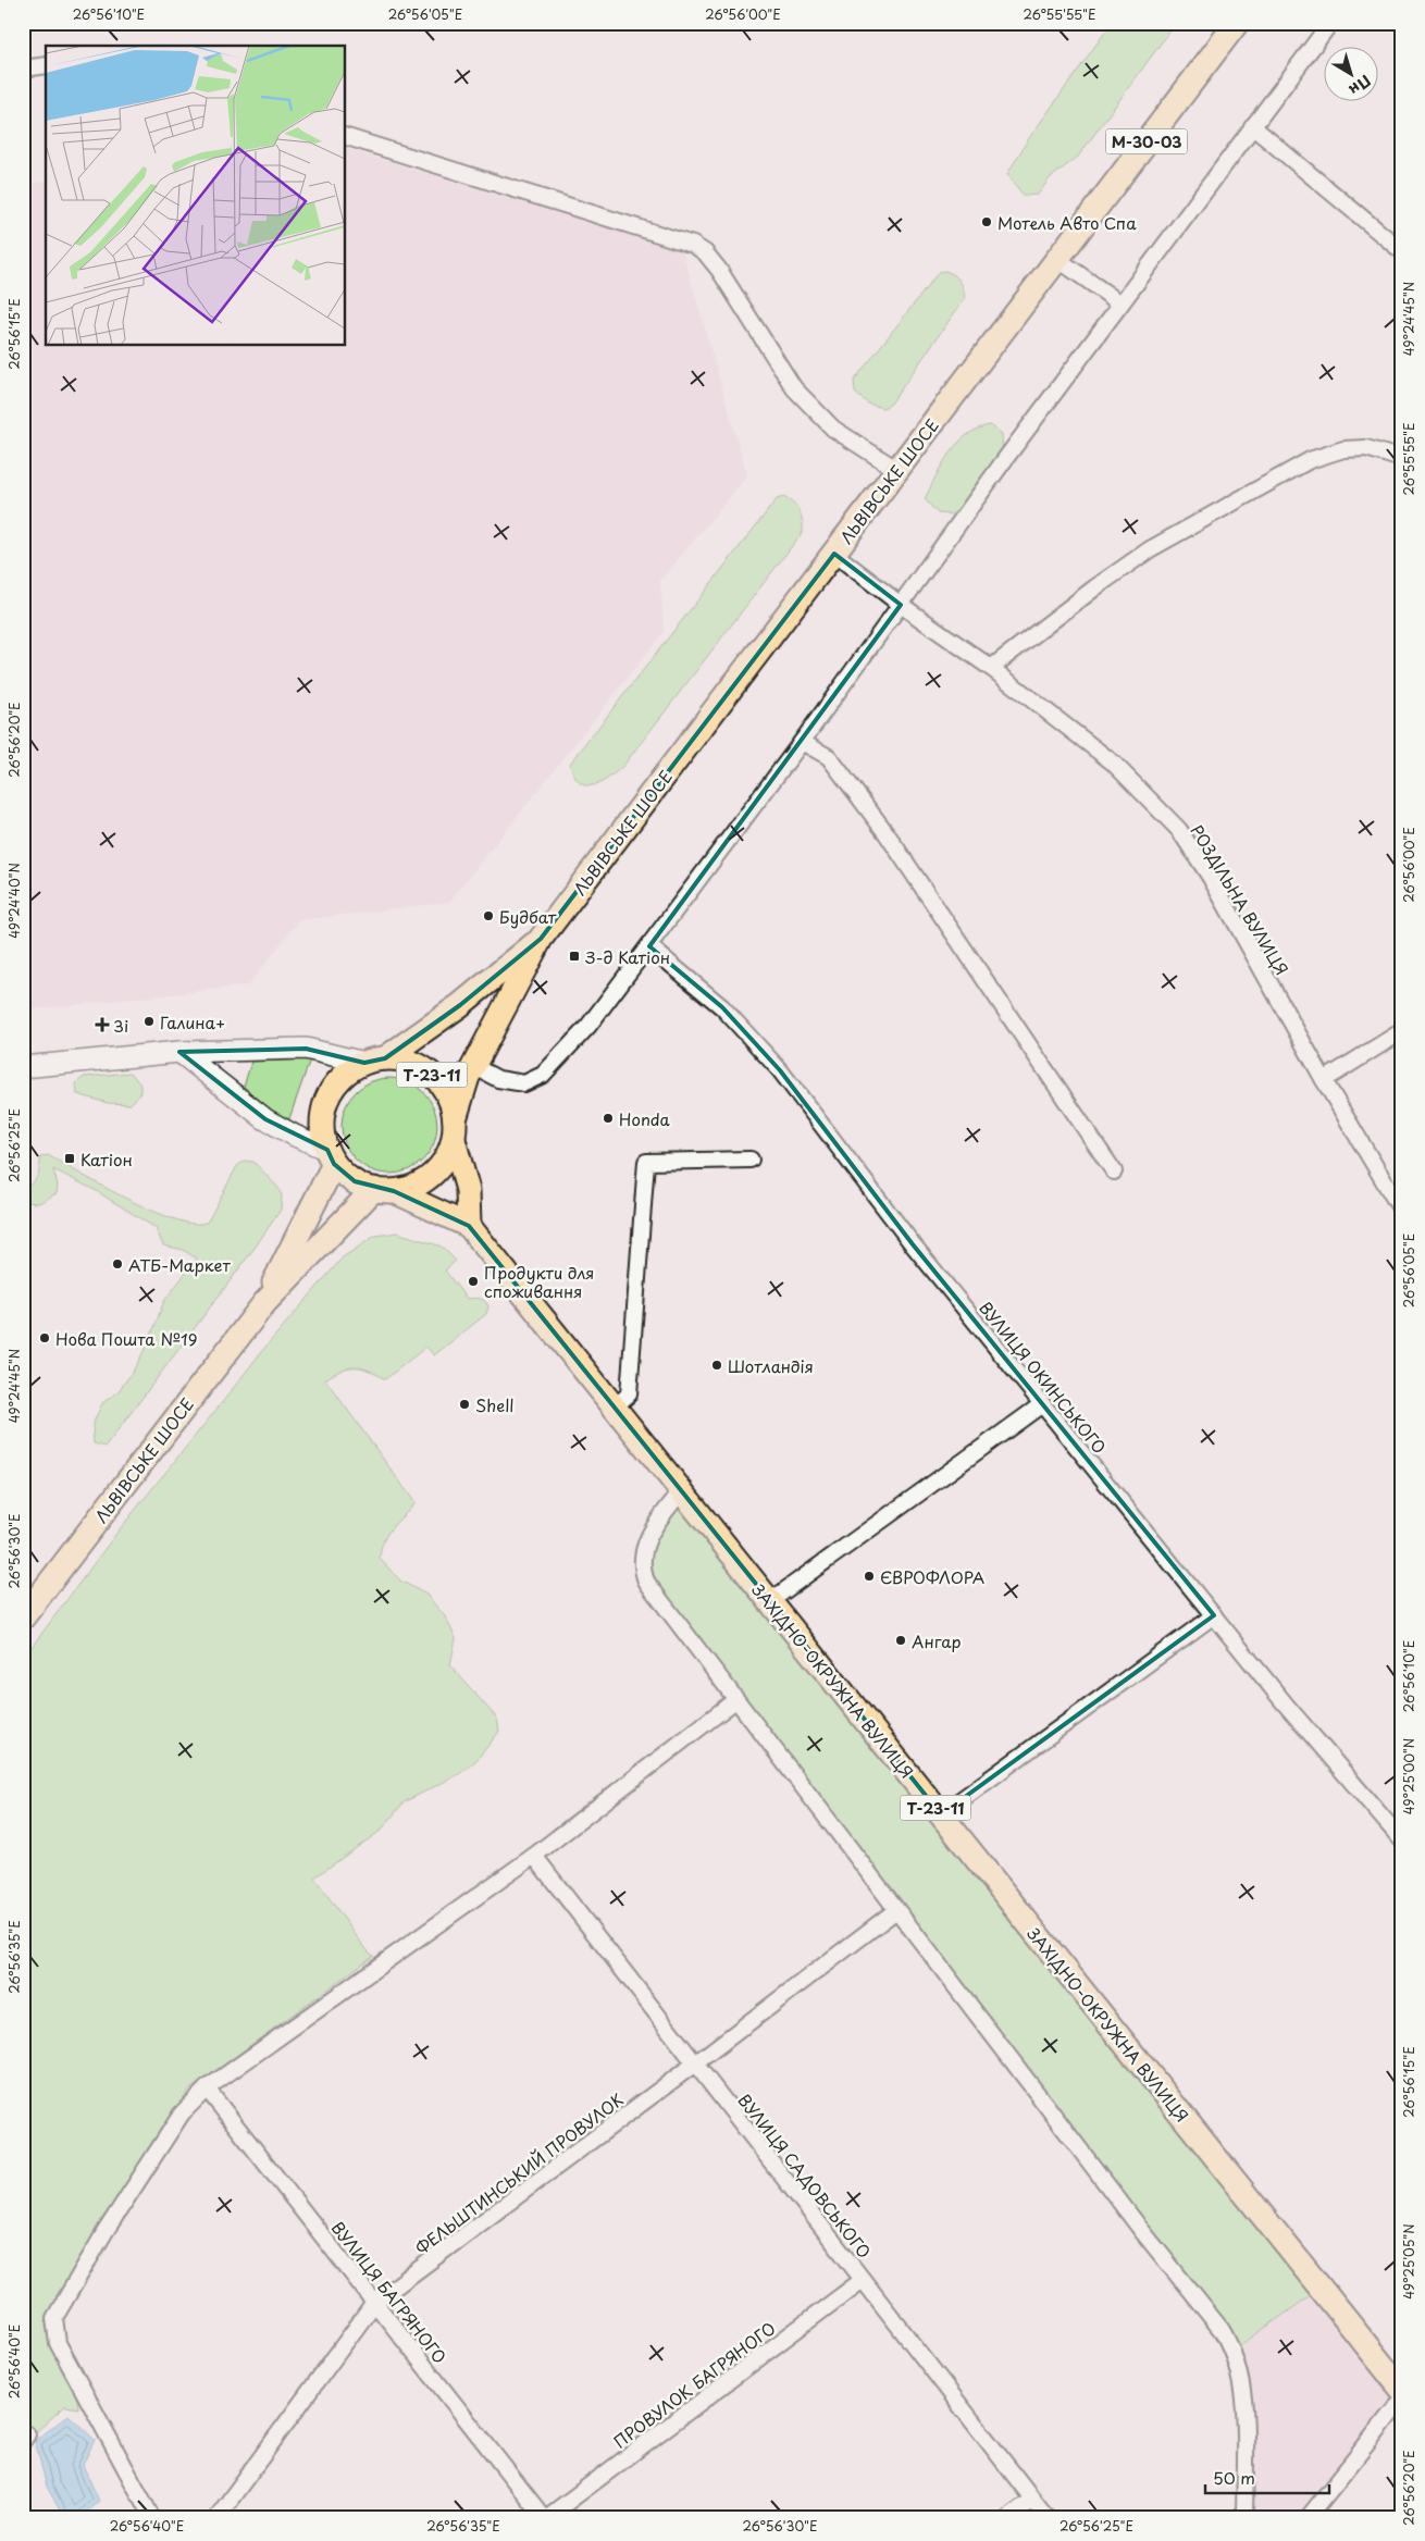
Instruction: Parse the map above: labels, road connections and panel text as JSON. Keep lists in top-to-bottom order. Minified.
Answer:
{"streets":{"main road":["М-30-03","ЛЬВІВСЬКЕ ШОСЕ","Т-23-11","ЗАХІДНО-ОКРУЖНА ВУЛИЦЯ"],"street":["РОЗДІЛЬНА ВУЛИЦЯ","ВУЛИЦЯ ОКИНСЬКОГО","ФЕЛЬШТИНСЬКИЙ ПРОВУЛОК","ВУЛИЦЯ САДОВСЬКОГО","ВУЛИЦЯ БАГРЯНОГО","ПРОВУЛОК БАГРЯНОГО"]},"crossings":[["ЛЬВІВСЬКЕ ШОСЕ","РОЗДІЛЬНА ВУЛИЦЯ"],["ЛЬВІВСЬКЕ ШОСЕ","Т-23-11"],["ЛЬВІВСЬКЕ ШОСЕ","ЗАХІДНО-ОКРУЖНА ВУЛИЦЯ"],["Т-23-11","ЗАХІДНО-ОКРУЖНА ВУЛИЦЯ"],["ФЕЛЬШТИНСЬКИЙ ПРОВУЛОК","ВУЛИЦЯ САДОВСЬКОГО"],["ФЕЛЬШТИНСЬКИЙ ПРОВУЛОК","ВУЛИЦЯ БАГРЯНОГО"],["ВУЛИЦЯ САДОВСЬКОГО","ПРОВУЛОК БАГРЯНОГО"],["ВУЛИЦЯ БАГРЯНОГО","ПРОВУЛОК БАГРЯНОГО"]],"places":{"other":["Мотель Авто Спа","Будбат","Галина+","Honda","АТБ-Маркет","Продукти для споживання","Нова Пошта №19","Шотландія","Shell","ЄВРОФЛОРА","Ангар"],"transit":["З-д Катіон","Катіон"],"health":["3і"]},"scale_bar":"50 m","north":"bottom right","coordinates":["26°56'10\"E","26°56'05\"E","26°56'00\"E","26°55'55\"E","49°24'45\"N","26°56'15\"E","26°56'20\"E","49°24'40\"N","26°56'25\"E","26°56'30\"E","49°25'00\"N","26°56'35\"E","49°25'05\"N","26°56'40\"E"]}
